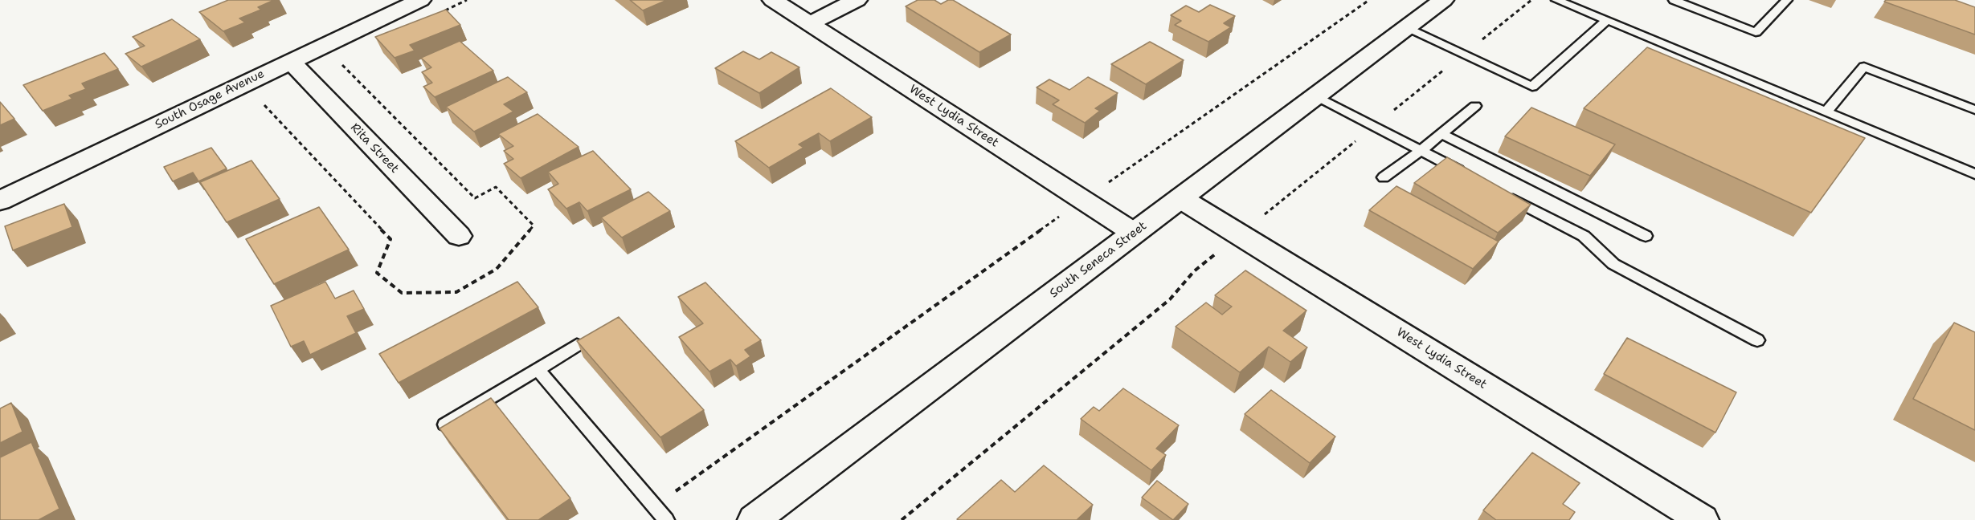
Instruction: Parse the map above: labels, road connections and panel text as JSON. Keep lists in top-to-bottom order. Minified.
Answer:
{"streets":{"street":["South Osage Avenue","West Lydia Street","Rita Street","South Seneca Street"]},"crossings":[["South Osage Avenue","Rita Street"],["West Lydia Street","South Seneca Street"]]}
